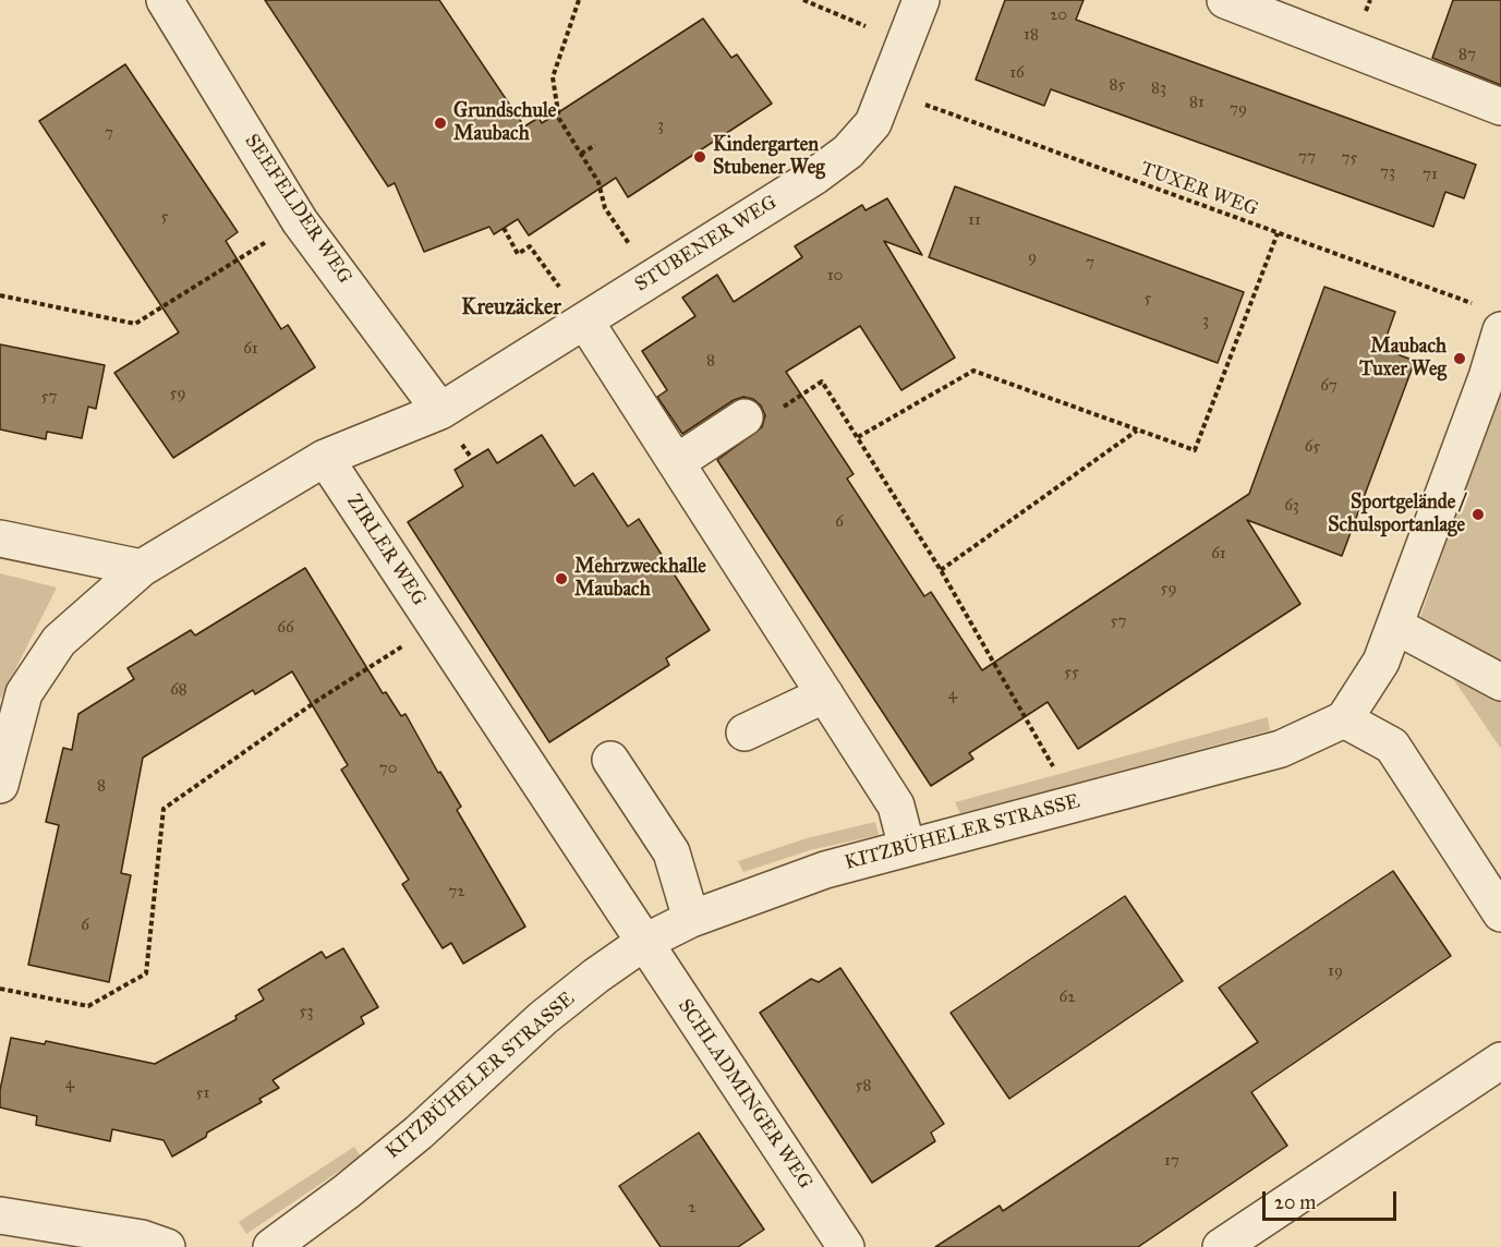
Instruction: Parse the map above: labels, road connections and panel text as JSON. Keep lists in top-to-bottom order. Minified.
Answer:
{"streets":{"street":["SEEFELDER WEG","STUBENER WEG","ZIRLER WEG","KITZBÜHELER STRASSE","SCHLADMINGER WEG"],"path":["TUXER WEG"]},"crossings":[["TUXER WEG","STUBENER WEG"],["SEEFELDER WEG","STUBENER WEG"],["STUBENER WEG","ZIRLER WEG"],["ZIRLER WEG","KITZBÜHELER STRASSE"],["ZIRLER WEG","SCHLADMINGER WEG"],["KITZBÜHELER STRASSE","SCHLADMINGER WEG"]],"districts":["Kreuzäcker"],"places":["Grundschule Maubach","Kindergarten Stubener Weg","Maubach Tuxer Weg","Sportgelände / Schulsportanlage","Mehrzweckhalle Maubach"],"house_numbers":["20","18","87","16","85","83","81","79","3","7","77","75","73","71","5","11","9","7","10","5","3","61","8","67","59","57","65","63","6","61","59","57","66","55","68","4","70","8","72","6","19","62","53","4","58","51","17","2"],"scale_bar":"20 m"}
